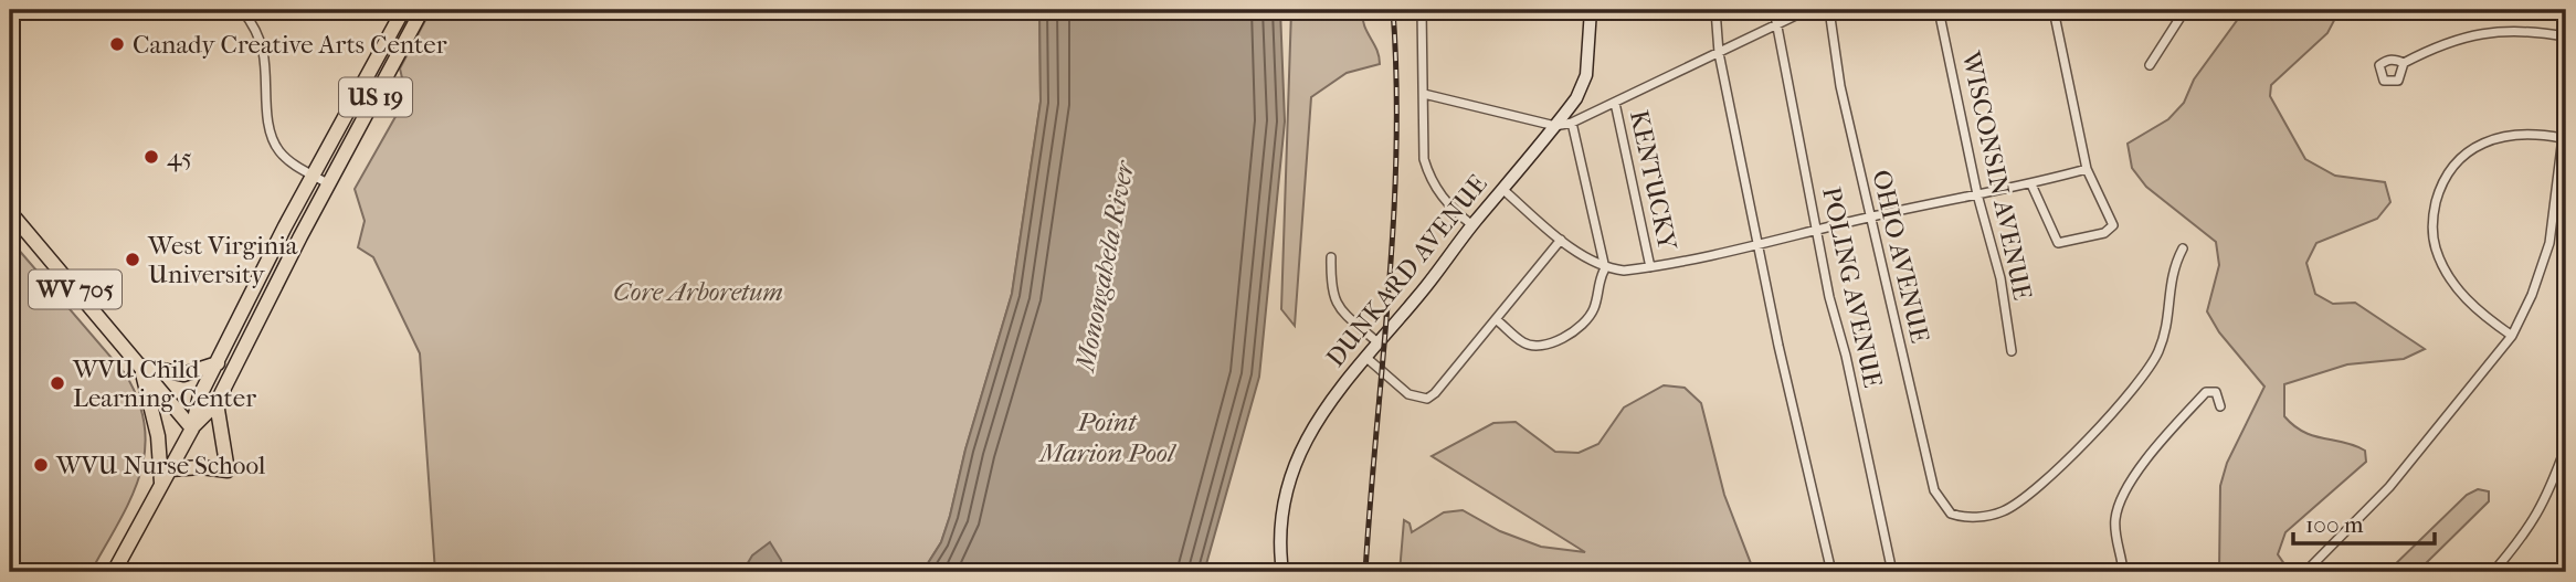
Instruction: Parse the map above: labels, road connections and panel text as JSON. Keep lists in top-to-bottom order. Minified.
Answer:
{"streets":{"main road":["US 19","DUNKARD AVENUE","WV 705"],"street":["WISCONSIN AVENUE","KENTUCKY","OHIO AVENUE","POLING AVENUE"]},"crossings":[["US 19","WV 705"]],"water":["Monongahela River","Point Marion Pool"],"parks":["Core Arboretum"],"places":["Canady Creative Arts Center","45","West Virginia University","WVU Child Learning Center","WVU Nurse School"],"scale_bar":"100 m"}
